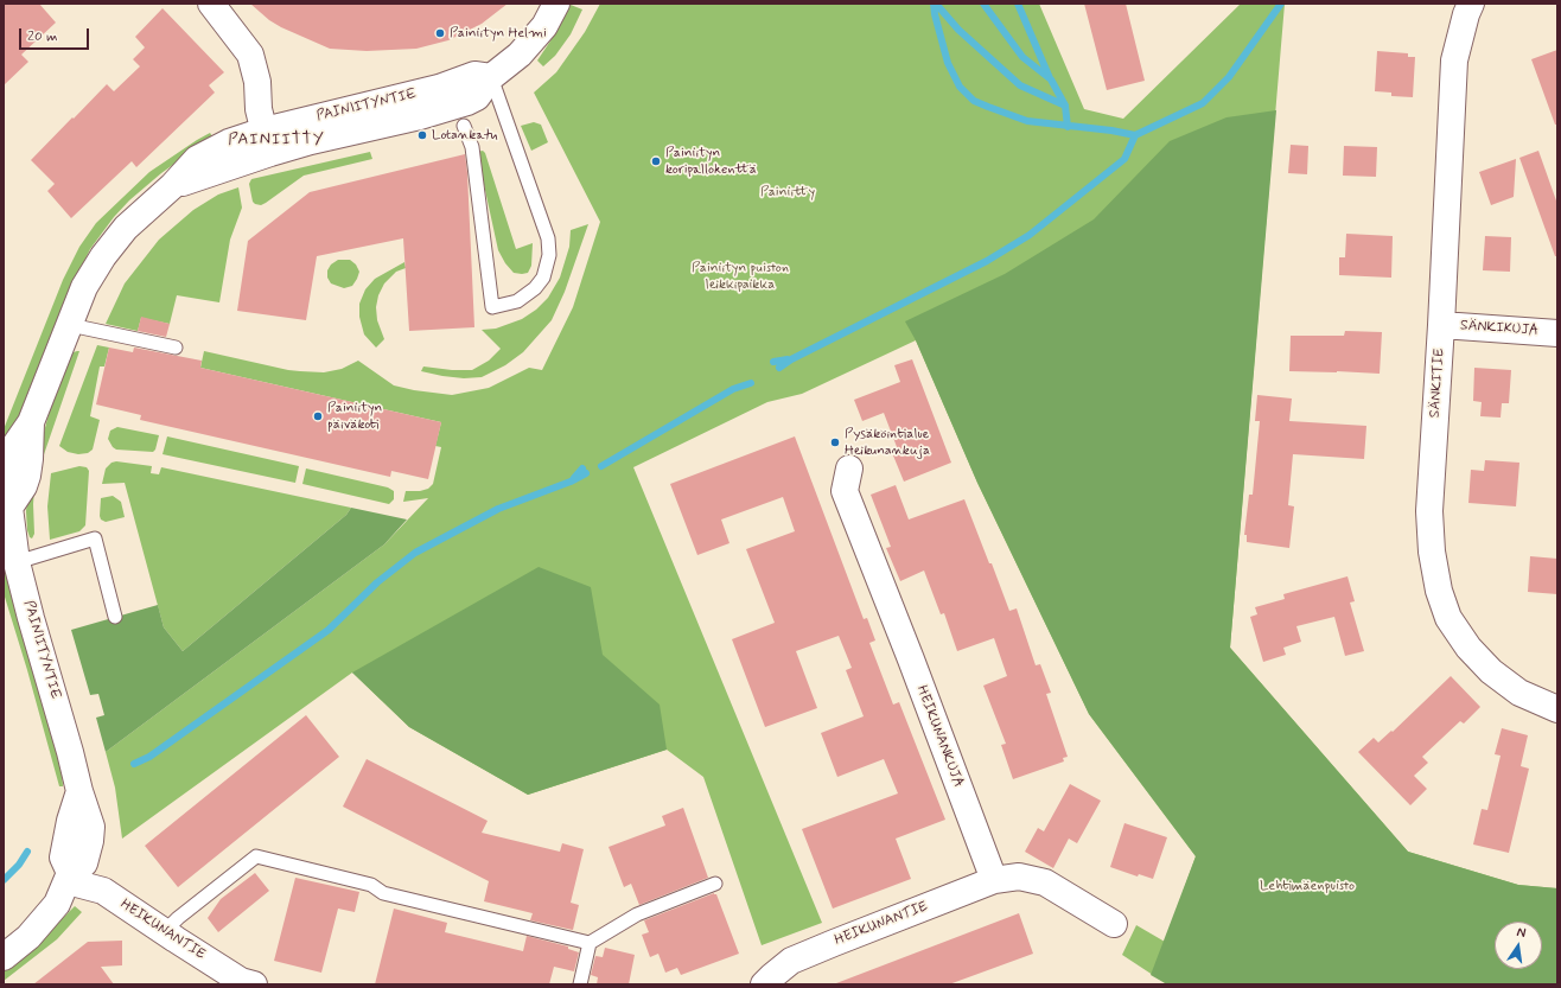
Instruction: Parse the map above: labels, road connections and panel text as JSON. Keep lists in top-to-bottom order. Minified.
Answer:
{"streets":{"street":["PAINIITYNTIE","SÄNKIKUJA","SÄNKITIE","HEIKUNANKUJA","HEIKUNANTIE"]},"crossings":[["PAINIITYNTIE","HEIKUNANTIE"],["SÄNKIKUJA","SÄNKITIE"],["HEIKUNANKUJA","HEIKUNANTIE"]],"districts":["PAINIITTY"],"parks":["Painiitty","Painiityn puiston leikkipaikka","Lehtimäenpuisto"],"places":["Painiityn Helmi","Lotankatu","Painiityn koripallokenttä","Painiityn päiväkoti","Pysäköintialue Heikunankuja"],"scale_bar":"20 m","north":"top"}
